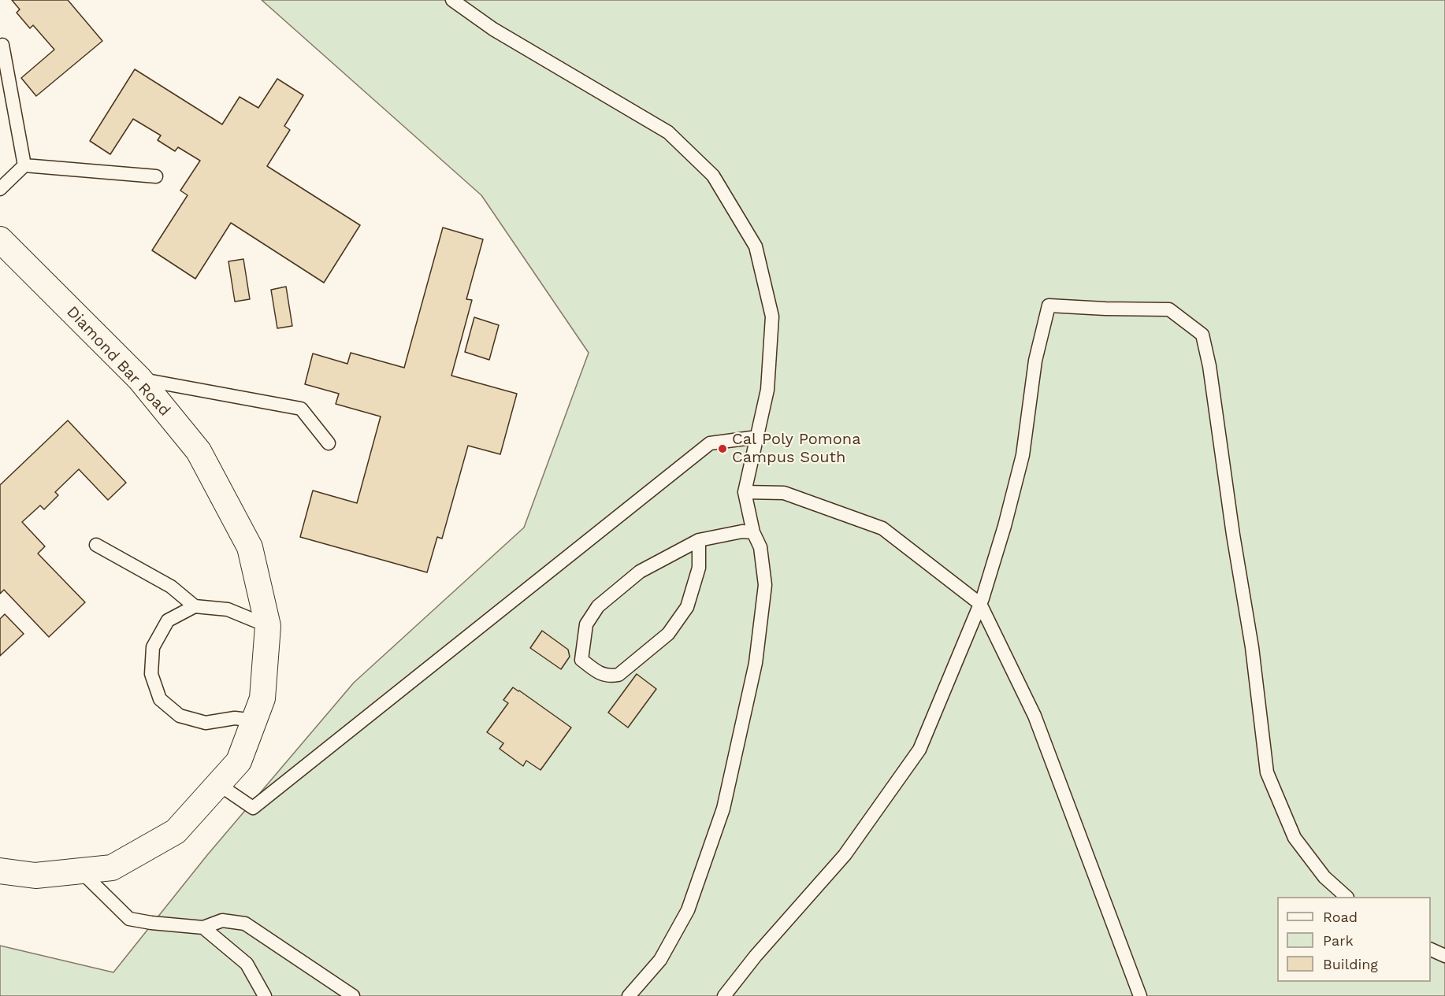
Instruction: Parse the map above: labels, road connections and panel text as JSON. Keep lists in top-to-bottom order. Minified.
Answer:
{"streets":{"street":["Diamond Bar Road"]},"places":["Cal Poly Pomona Campus South"],"legend":["Road","Park","Building"]}
